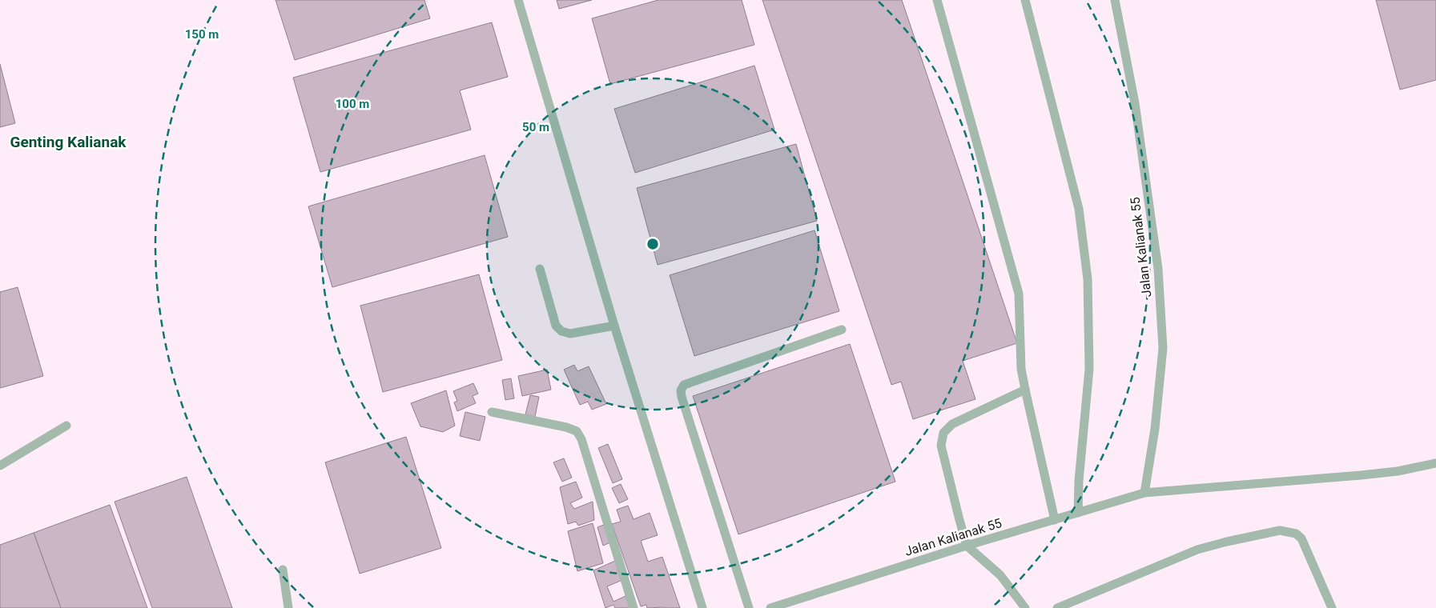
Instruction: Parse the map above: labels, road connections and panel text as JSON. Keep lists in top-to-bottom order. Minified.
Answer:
{"streets":{"lane":["Jalan Kalianak 55"]},"districts":["Genting Kalianak"],"rings":["150 m","100 m","50 m"]}
